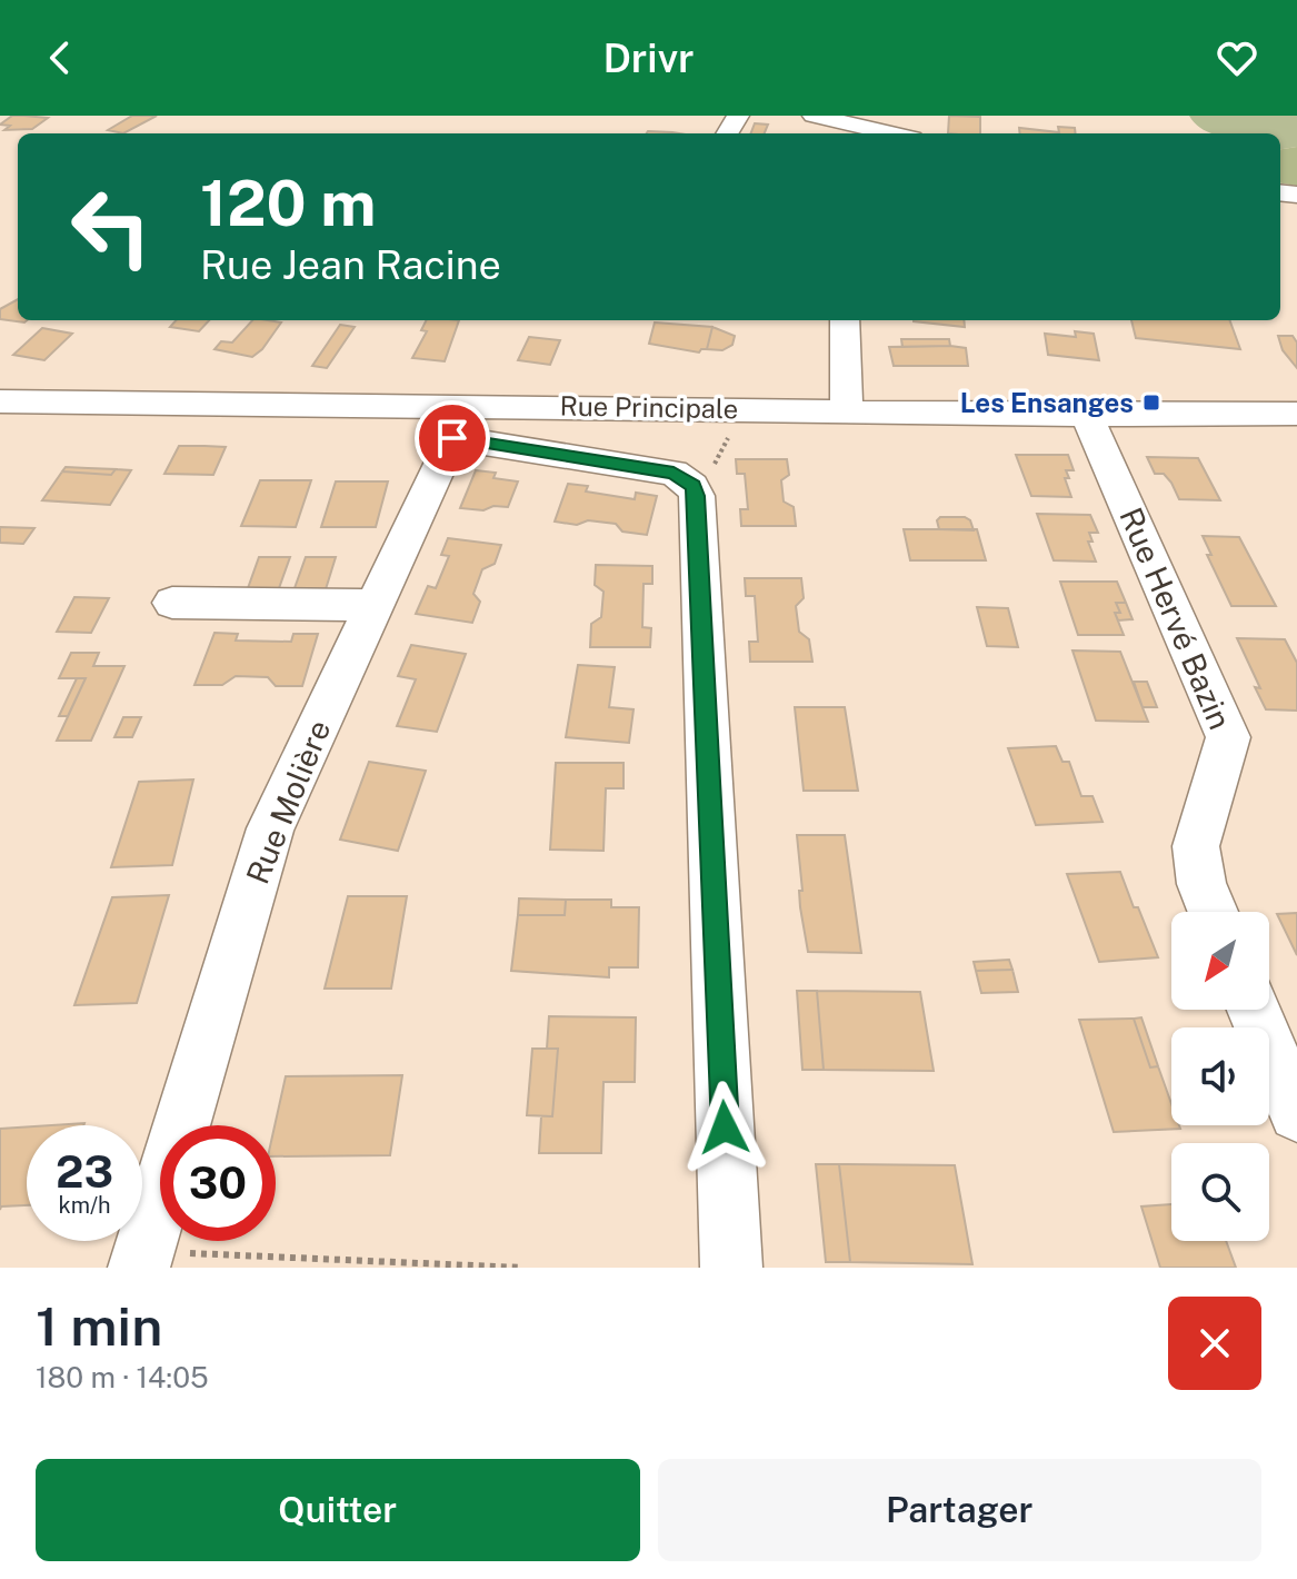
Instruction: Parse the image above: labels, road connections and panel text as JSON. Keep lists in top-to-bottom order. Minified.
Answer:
{"streets":{"street":["Rue Principale","Rue Hervé Bazin","Rue Molière"]},"crossings":[["Rue Principale","Rue Hervé Bazin"],["Rue Principale","Rue Molière"]],"places":{"transit":["Les Ensanges"]},"north":"bottom left","page":{"header":"Drivr","turn":["120 m","Rue Jean Racine"],"speed":"23 km/h","limit":"30","heading":["1 min","180 m · 14:05"],"buttons":["Quitter","Partager"]}}
